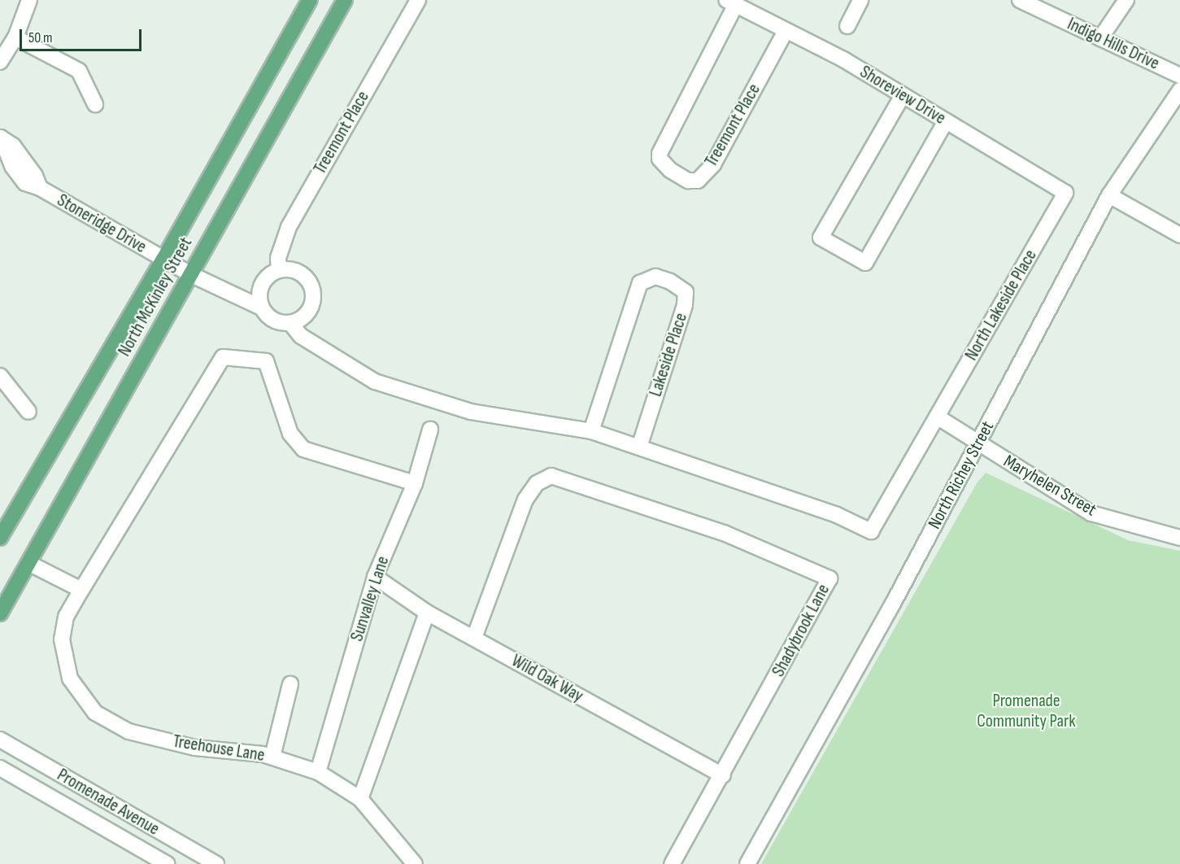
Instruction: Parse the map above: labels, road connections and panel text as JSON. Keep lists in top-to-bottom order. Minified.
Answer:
{"streets":{"main road":["North McKinley Street"],"street":["Indigo Hills Drive","Shoreview Drive","Treemont Place","Stoneridge Drive","North Lakeside Place","Lakeside Place","North Richey Street","Maryhelen Street","Sunvalley Lane","Shadybrook Lane","Wild Oak Way","Treehouse Lane","Promenade Avenue"]},"crossings":[["Shoreview Drive","Treemont Place"],["Shoreview Drive","North Lakeside Place"],["Stoneridge Drive","North McKinley Street"],["North Lakeside Place","Lakeside Place"],["North Richey Street","Maryhelen Street"],["Sunvalley Lane","Wild Oak Way"],["Sunvalley Lane","Treehouse Lane"],["Shadybrook Lane","Wild Oak Way"]],"parks":["Promenade Community Park"],"scale_bar":"50 m"}
